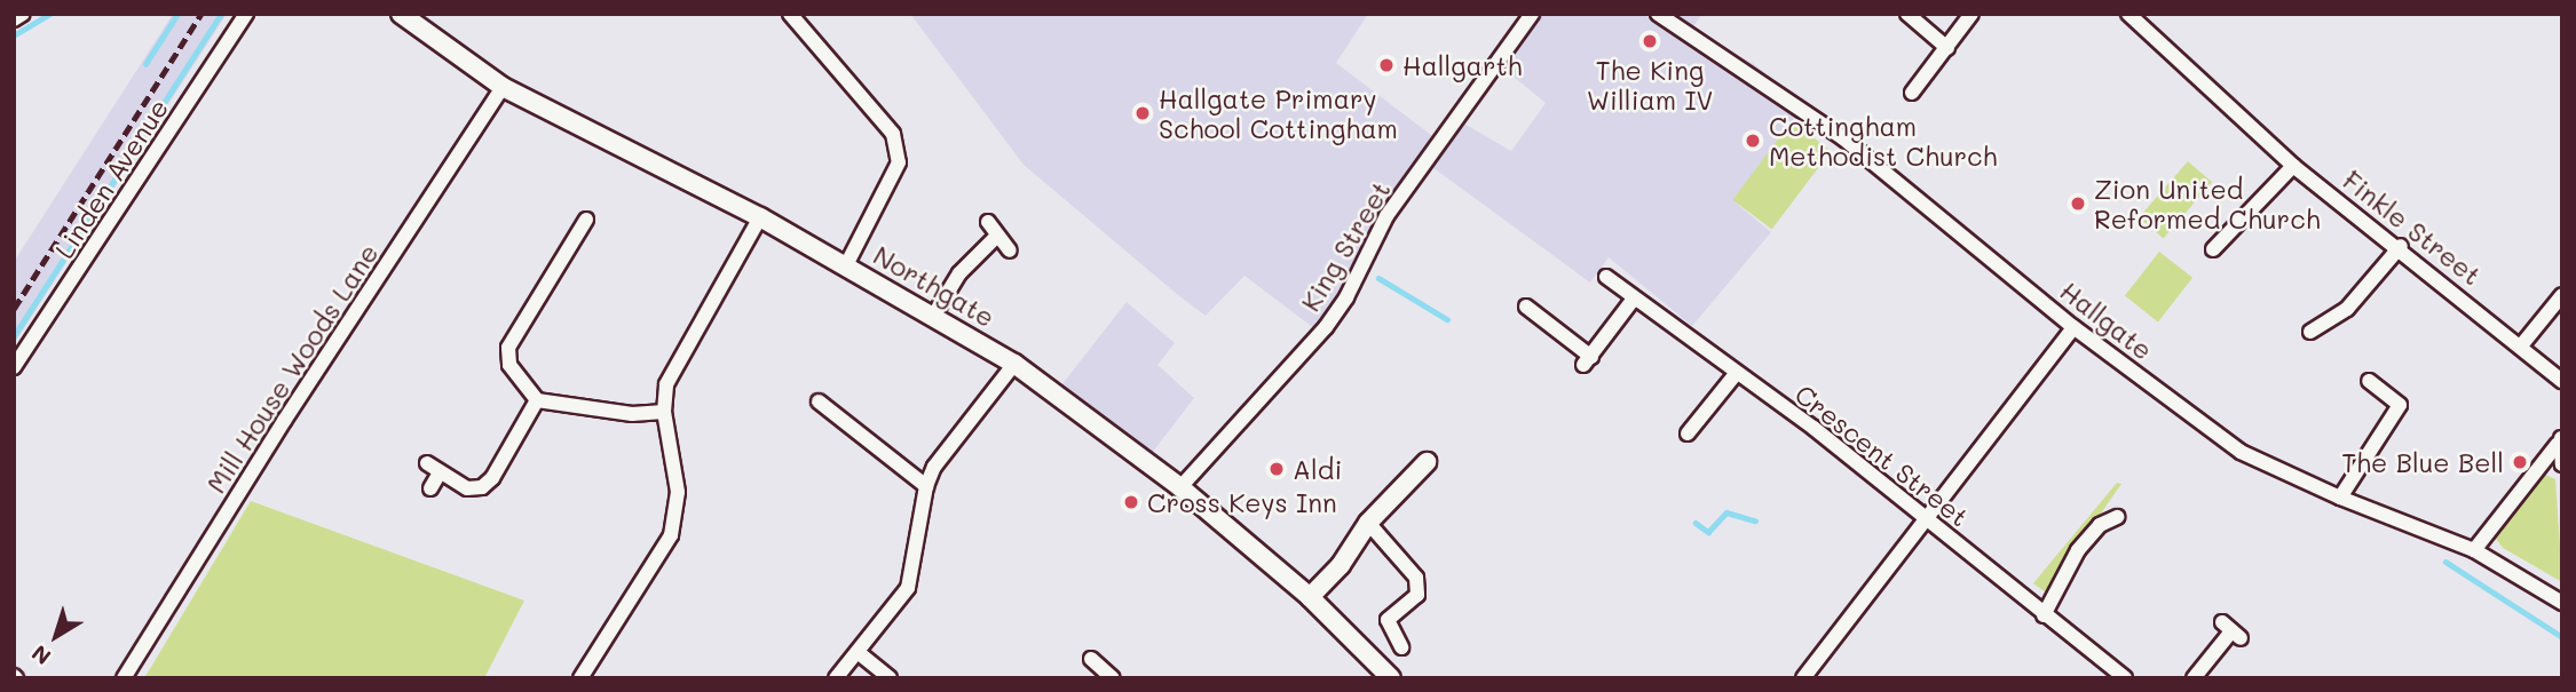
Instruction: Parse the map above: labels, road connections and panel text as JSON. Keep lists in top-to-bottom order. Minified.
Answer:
{"streets":{"street":["Linden Avenue","Finkle Street","King Street","Northgate","Hallgate","Mill House Woods Lane","Crescent Street"]},"crossings":[["King Street","Northgate"],["Northgate","Mill House Woods Lane"]],"places":["The King William IV","Hallgarth","Hallgate Primary School Cottingham","Cottingham Methodist Church","Zion United Reformed Church","The Blue Bell","Aldi","Cross Keys Inn"],"north":"bottom left"}
